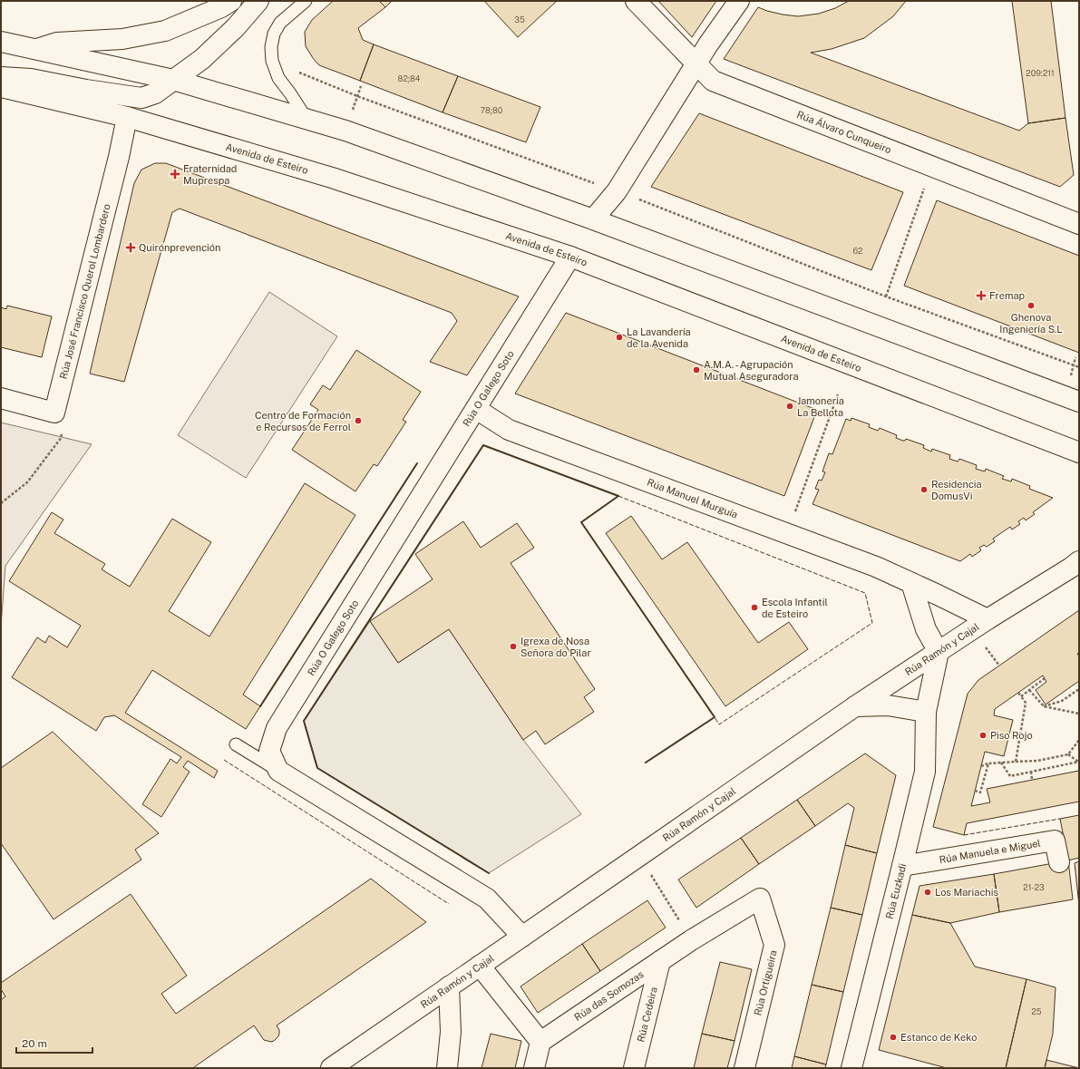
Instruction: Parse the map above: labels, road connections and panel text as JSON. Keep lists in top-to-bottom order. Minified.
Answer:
{"streets":{"street":["Rúa Álvaro Cunqueiro","Avenida de Esteiro","Rúa José Francisco Querol Lombardero","Rúa O Galego Soto","Rúa Manuel Murguía","Rúa Ramón y Cajal","Rúa Manuela e Miguel","Rúa Euzkadi","Rúa Ortigueira","Rúa das Somozas","Rúa Cedeira"]},"crossings":[["Avenida de Esteiro","Rúa José Francisco Querol Lombardero"],["Avenida de Esteiro","Rúa O Galego Soto"],["Rúa O Galego Soto","Rúa Manuel Murguía"],["Rúa Manuel Murguía","Rúa Ramón y Cajal"],["Rúa Ramón y Cajal","Rúa Euzkadi"],["Rúa Manuela e Miguel","Rúa Euzkadi"],["Rúa Ortigueira","Rúa das Somozas"],["Rúa das Somozas","Rúa Cedeira"]],"places":{"health":["Fraternidad Muprespa","Quirónprevención","Fremap"],"other":["Ghenova Ingeniería S.L","La Lavandería de la Avenida","A.M.A. - Agrupación Mutual Aseguradora","Jamonería La Bellota","Centro de Formación e Recursos de Ferrol","Residencia DomusVi","Escola Infantil de Esteiro","Igrexa de Nosa Señora do Pilar","Piso Rojo","Los Mariachis","Estanco de Keko"]},"house_numbers":["35","209:211","82;84","78;80","62","21-23","25"],"scale_bar":"20 m"}
